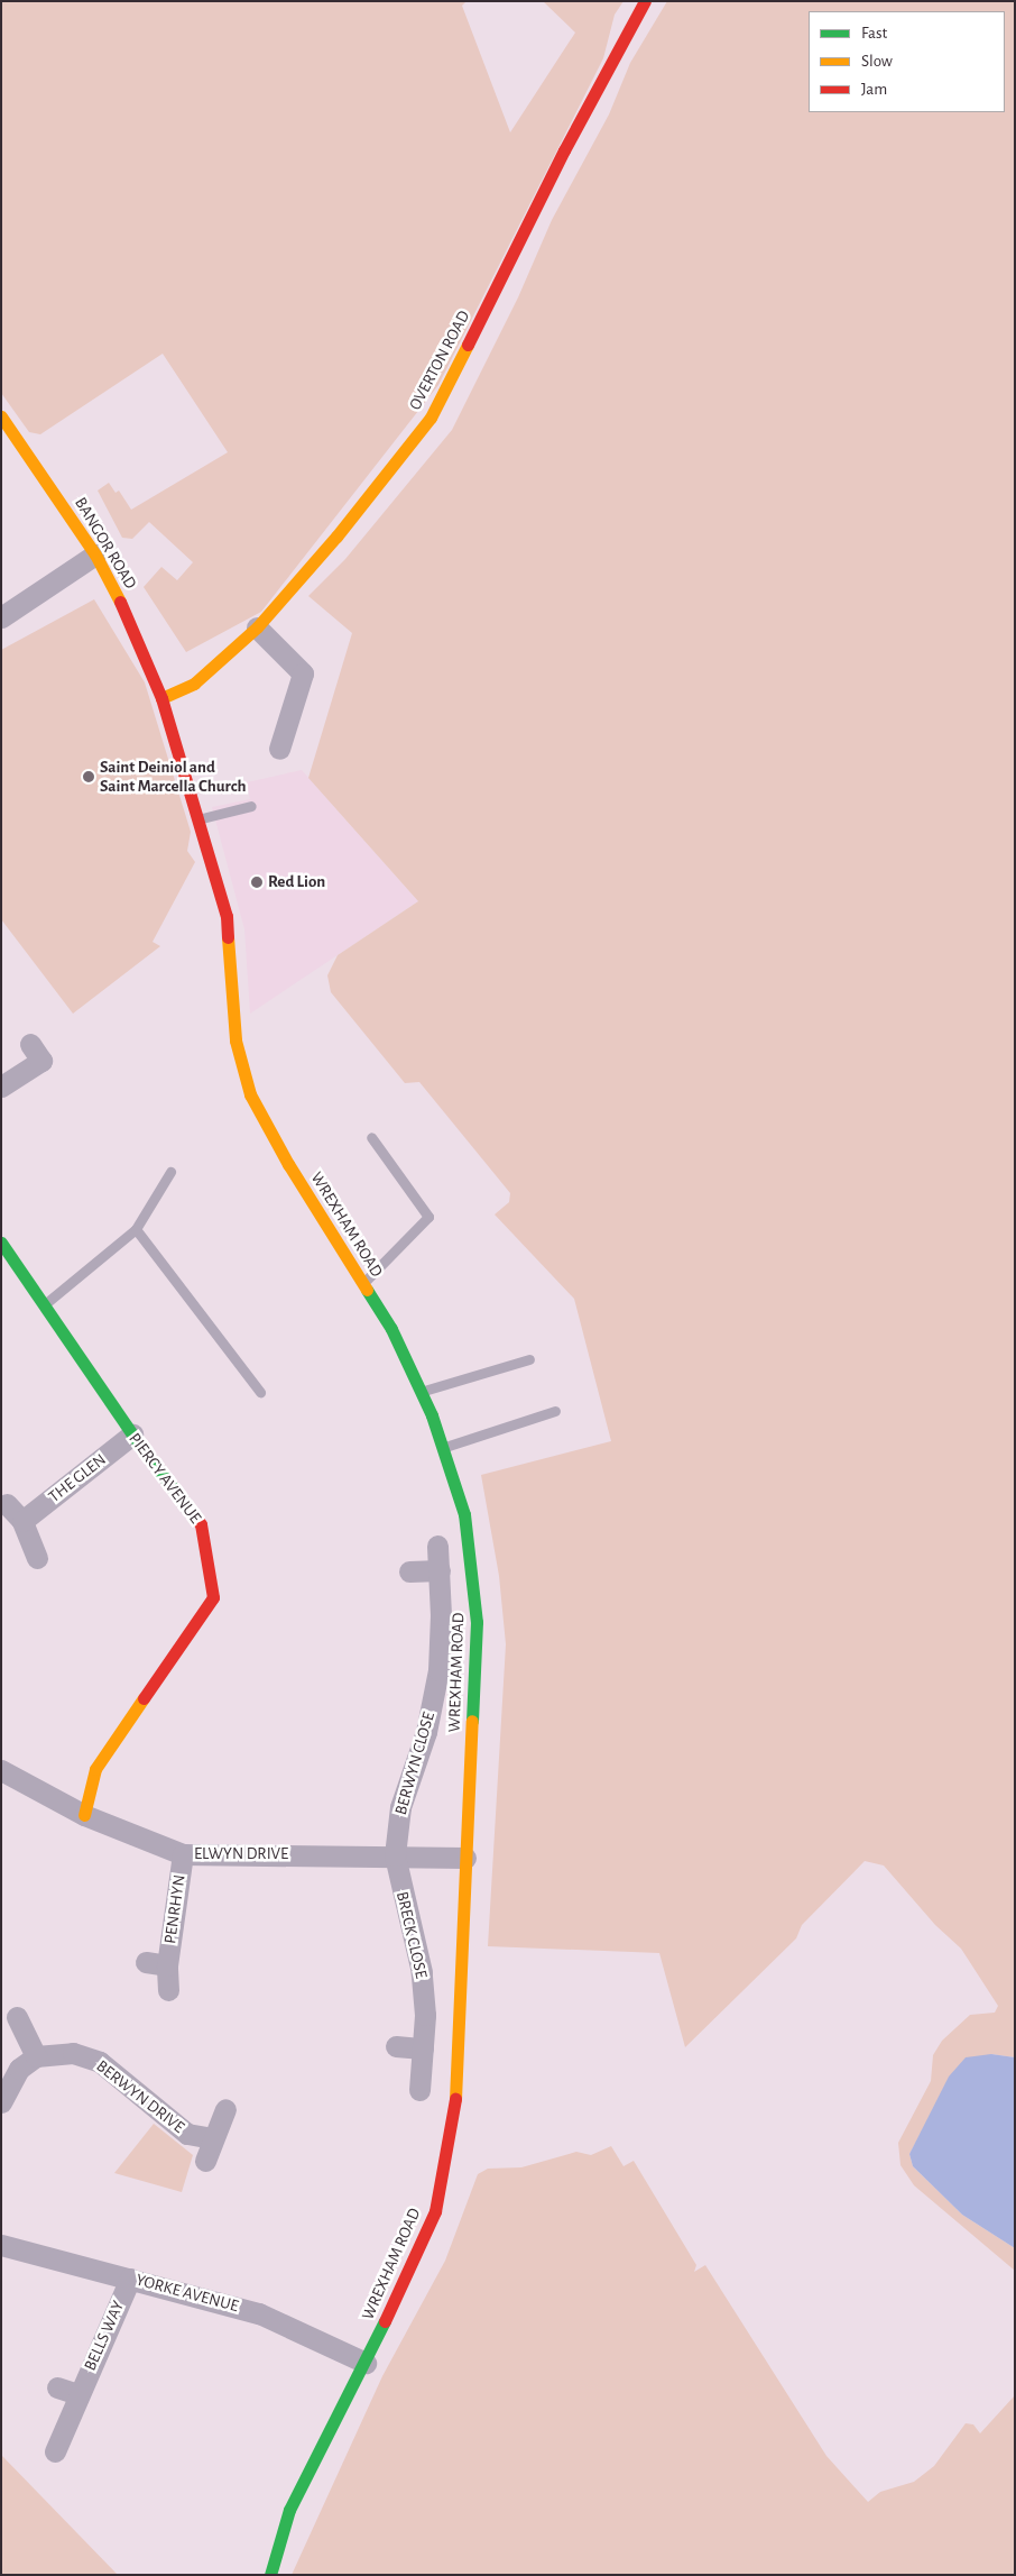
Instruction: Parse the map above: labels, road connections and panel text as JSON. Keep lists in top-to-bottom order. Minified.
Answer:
{"streets":{"main road":["OVERTON ROAD","BANGOR ROAD","WREXHAM ROAD","PIERCY AVENUE"],"street":["THE GLEN","BERWYN CLOSE","ELWYN DRIVE","PENRHYN","BRECK CLOSE","BERWYN DRIVE","YORKE AVENUE","BELLS WAY"]},"crossings":[["OVERTON ROAD","BANGOR ROAD"],["OVERTON ROAD","WREXHAM ROAD"],["BANGOR ROAD","WREXHAM ROAD"],["WREXHAM ROAD","ELWYN DRIVE"],["WREXHAM ROAD","YORKE AVENUE"],["THE GLEN","PIERCY AVENUE"],["PIERCY AVENUE","ELWYN DRIVE"],["BERWYN CLOSE","ELWYN DRIVE"],["BERWYN CLOSE","BRECK CLOSE"],["ELWYN DRIVE","PENRHYN"],["ELWYN DRIVE","BRECK CLOSE"],["YORKE AVENUE","BELLS WAY"]],"places":["Saint Deiniol and Saint Marcella Church","Red Lion"],"legend":["Fast","Slow","Jam"]}
